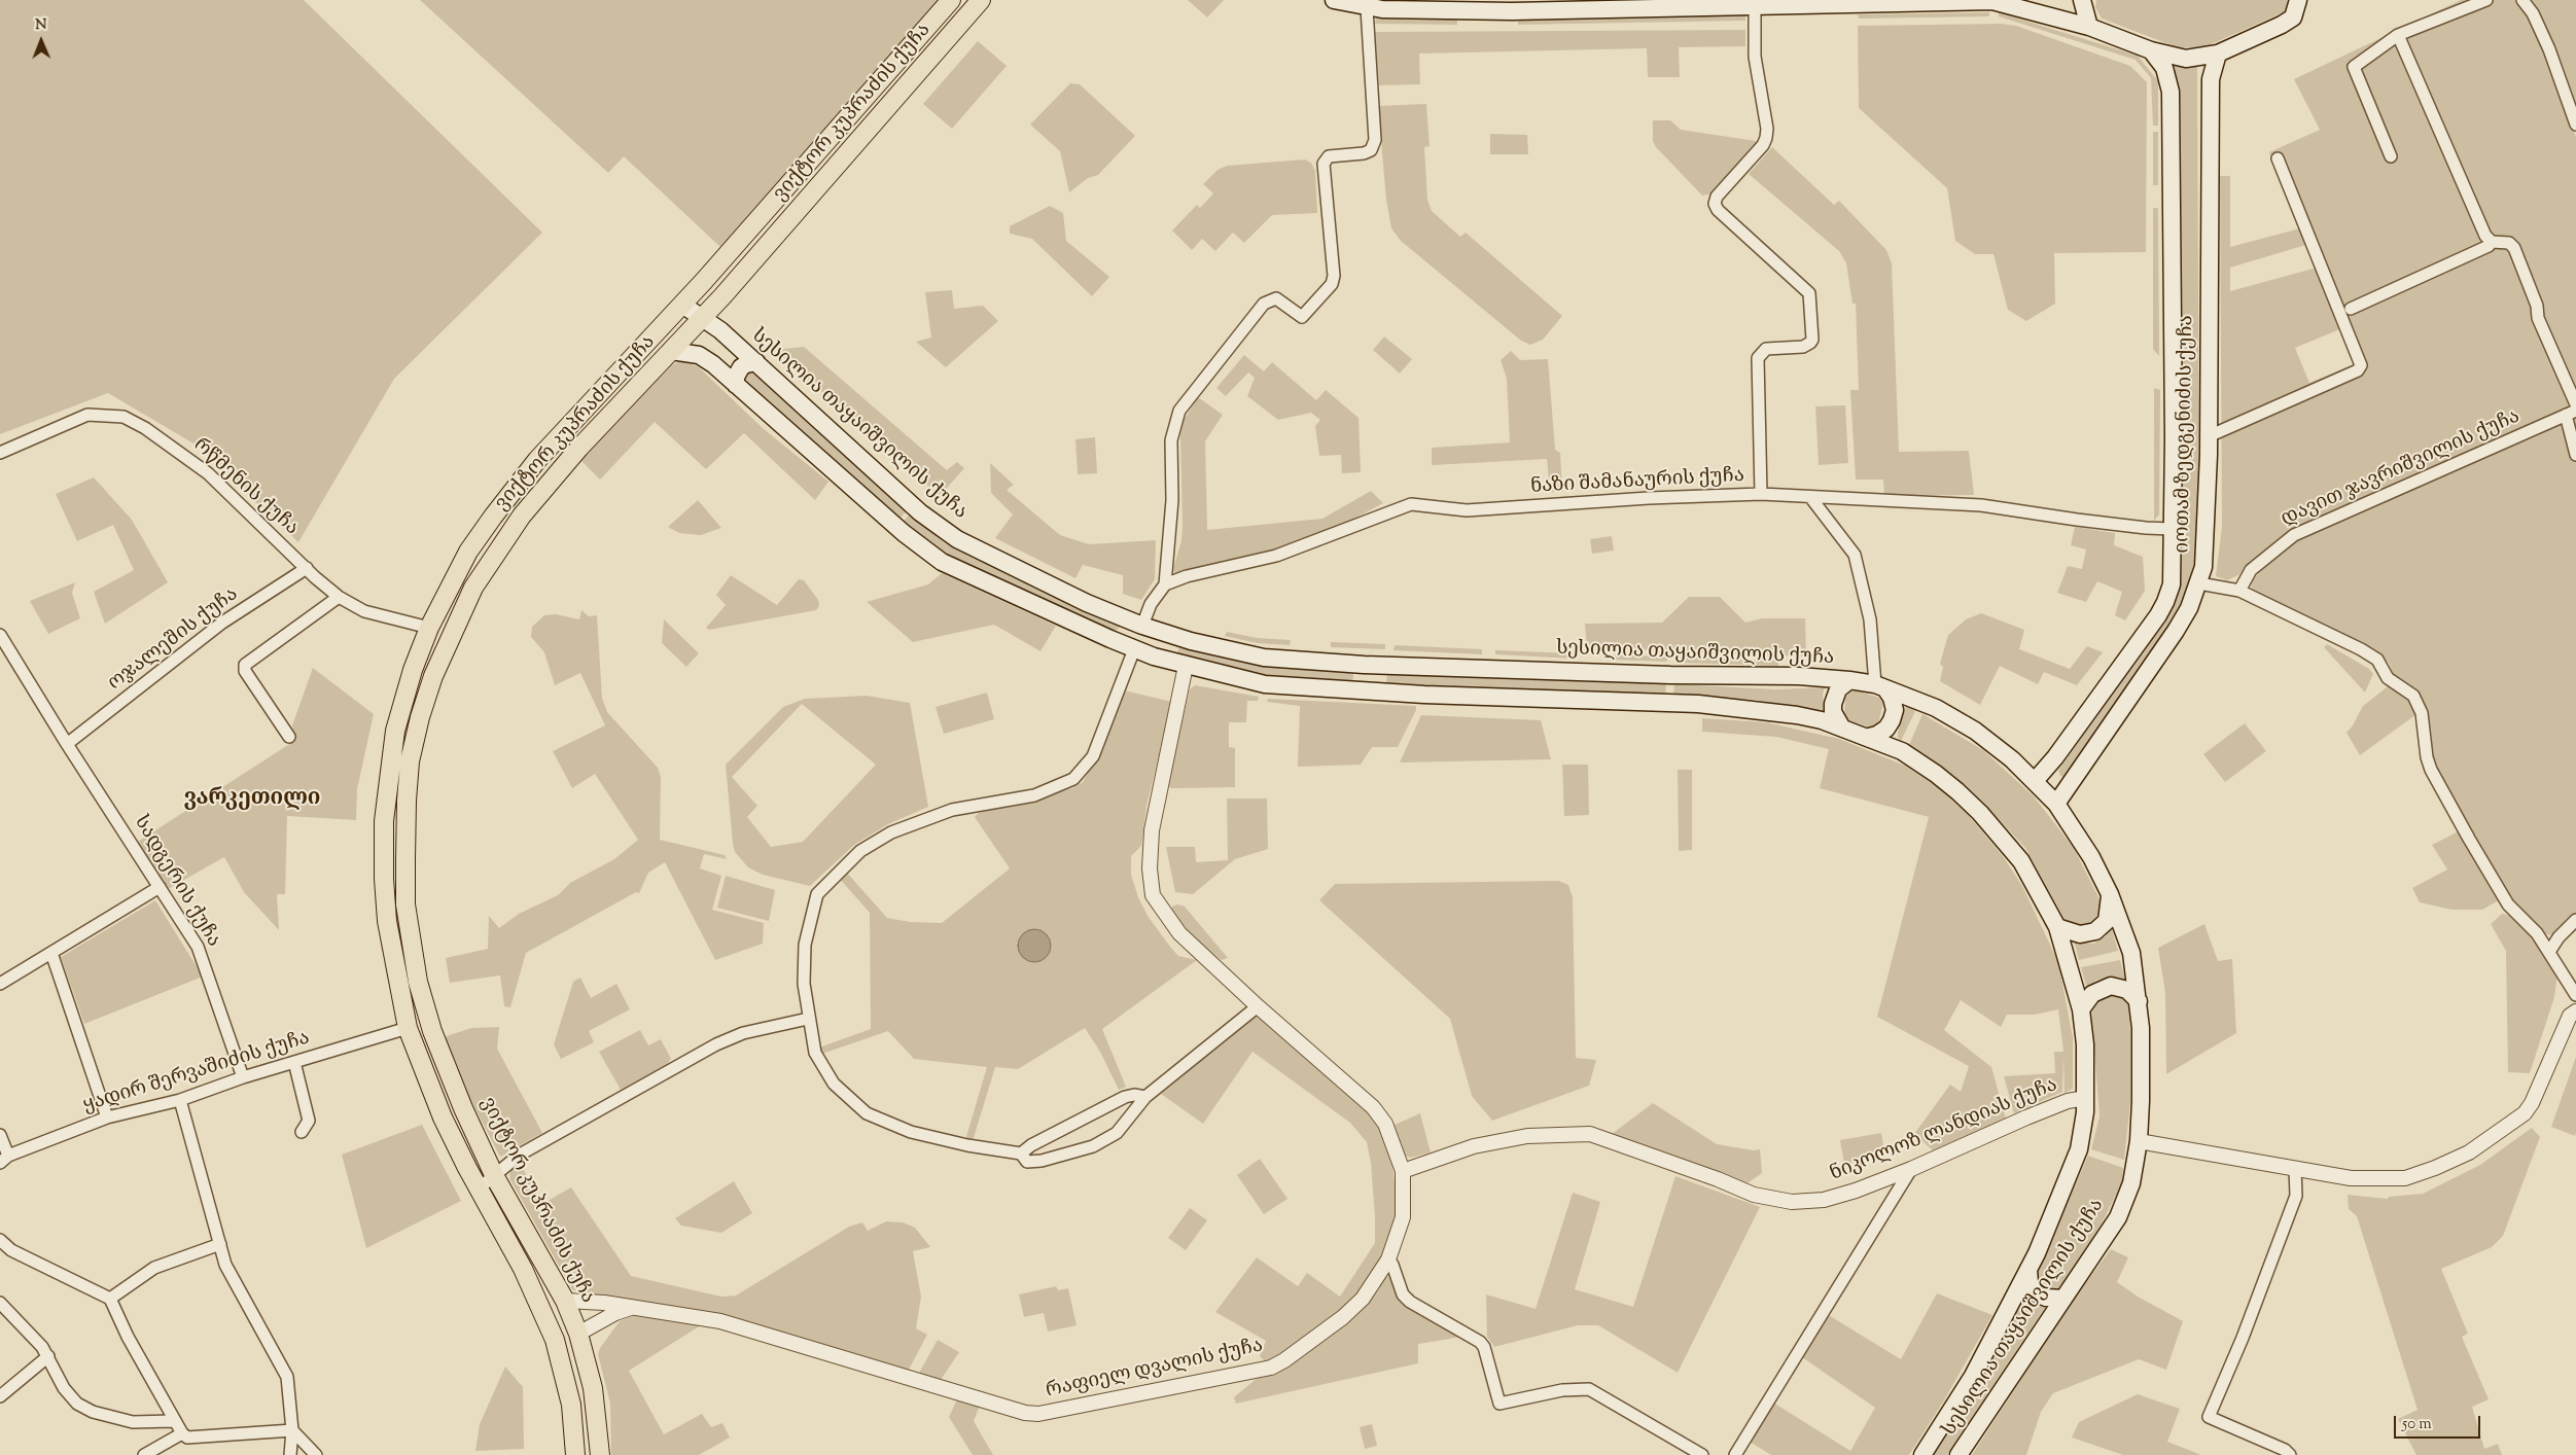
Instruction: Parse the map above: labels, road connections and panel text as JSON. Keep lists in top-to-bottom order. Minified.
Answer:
{"streets":{"main road":["ვიქტორ კუპრაძის ქუჩა","სესილია თაყაიშვილის ქუჩა","იოთამ ზედგენიძის ქუჩა"],"street":["დავით ჯავრიშვილის ქუჩა","ნაზი შამანაურის ქუჩა","რწმენის ქუჩა","ოჯალეშის ქუჩა","სადგერის ქუჩა","ყადირ შერვაშიძის ქუჩა","ნიკოლოზ ლანდიას ქუჩა","რაფიელ დვალის ქუჩა"]},"crossings":[["ვიქტორ კუპრაძის ქუჩა","სესილია თაყაიშვილის ქუჩა"],["ვიქტორ კუპრაძის ქუჩა","რწმენის ქუჩა"],["ვიქტორ კუპრაძის ქუჩა","ყადირ შერვაშიძის ქუჩა"],["ვიქტორ კუპრაძის ქუჩა","რაფიელ დვალის ქუჩა"],["სესილია თაყაიშვილის ქუჩა","იოთამ ზედგენიძის ქუჩა"],["სესილია თაყაიშვილის ქუჩა","ნიკოლოზ ლანდიას ქუჩა"],["სესილია თაყაიშვილის ქუჩა","რაფიელ დვალის ქუჩა"],["იოთამ ზედგენიძის ქუჩა","ნაზი შამანაურის ქუჩა"],["რწმენის ქუჩა","ოჯალეშის ქუჩა"],["ოჯალეშის ქუჩა","სადგერის ქუჩა"],["სადგერის ქუჩა","ყადირ შერვაშიძის ქუჩა"],["ნიკოლოზ ლანდიას ქუჩა","რაფიელ დვალის ქუჩა"]],"districts":["ვარკეთილი"],"scale_bar":"50 m","north":"top"}
